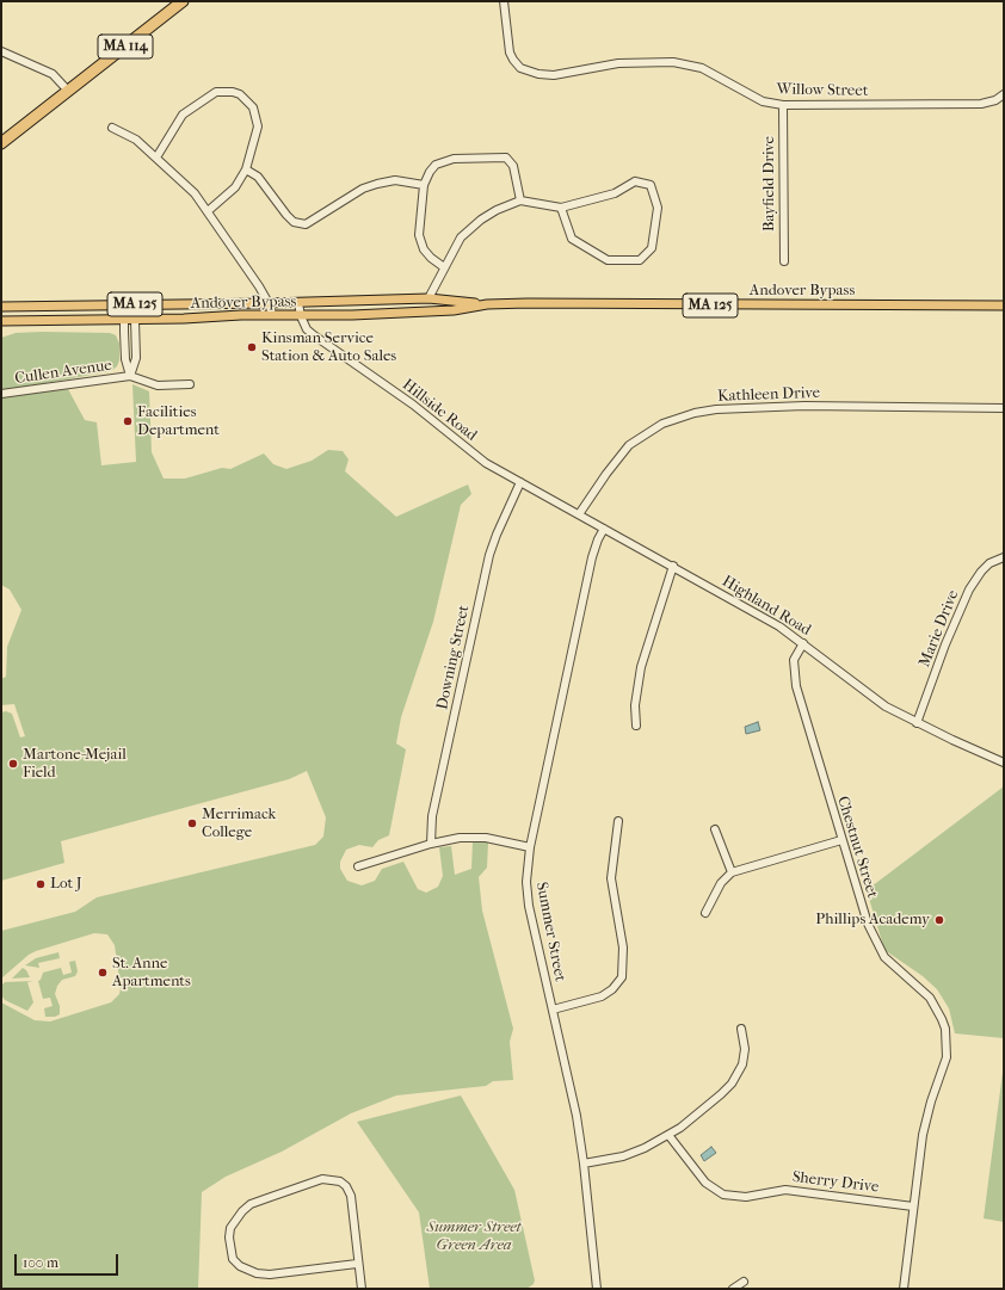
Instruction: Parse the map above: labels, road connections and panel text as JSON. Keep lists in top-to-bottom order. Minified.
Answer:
{"streets":{"highway":["MA 114"],"main road":["Andover Bypass","MA 125"],"street":["Willow Street","Bayfield Drive","Cullen Avenue","Kathleen Drive","Hillside Road","Highland Road","Marie Drive","Downing Street","Chestnut Street","Summer Street","Sherry Drive"]},"crossings":[["Willow Street","Bayfield Drive"],["Andover Bypass","Hillside Road"],["Kathleen Drive","Highland Road"],["Hillside Road","Highland Road"],["Highland Road","Marie Drive"],["Highland Road","Downing Street"],["Highland Road","Chestnut Street"],["Highland Road","Summer Street"],["Chestnut Street","Sherry Drive"]],"parks":["Summer Street Green Area"],"places":["Kinsman Service Station & Auto Sales","Facilities Department","Martone-Mejail Field","Merrimack College","Lot J","Phillips Academy","St. Anne Apartments"],"scale_bar":"100 m"}
